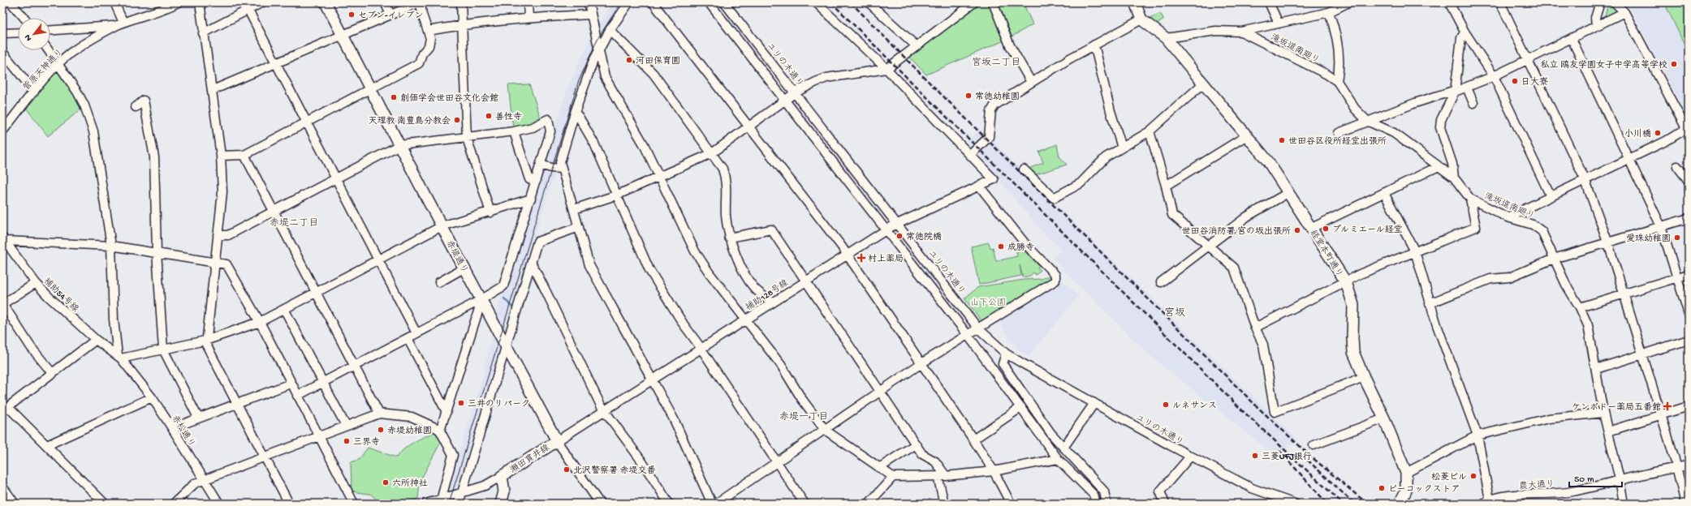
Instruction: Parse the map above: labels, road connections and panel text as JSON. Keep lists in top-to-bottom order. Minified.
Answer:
{"streets":{"main road":["経堂本町通り","赤堤通り","瀬田貫井線"],"street":["滝坂道南廻り","ユリの木通り","菅原天神通り","補助54号線","補助128号線","赤松通り","農大通り"]},"crossings":[["滝坂道南廻り","経堂本町通り"],["滝坂道南廻り","農大通り"],["ユリの木通り","補助128号線"],["赤堤通り","補助128号線"],["赤堤通り","瀬田貫井線"],["補助54号線","赤松通り"],["補助128号線","瀬田貫井線"]],"districts":["宮坂二丁目","赤堤二丁目","宮坂","赤堤一丁目"],"parks":["山下公園"],"places":{"other":["セブン-イレブン","河田保育園","私立 鴎友学園女子中学高等学校","日大寮","常徳幼稚園","創価学会世田谷文化会館","善性寺","天理教 南豊島分教会","小川橋","世田谷区役所経堂出張所","プルミエール経堂","世田谷消防署 宮の坂出張所","常徳院橋","愛珠幼稚園","成勝寺","三井のリパーク","ルネサンス","赤堤幼稚園","三界寺","三菱UFJ銀行","北沢警察署 赤堤交番","松菱ビル","六所神社","ピーコックストア"],"health":["村上薬局","ケンポドー薬局五番館"]},"scale_bar":"50 m","north":"bottom left"}
